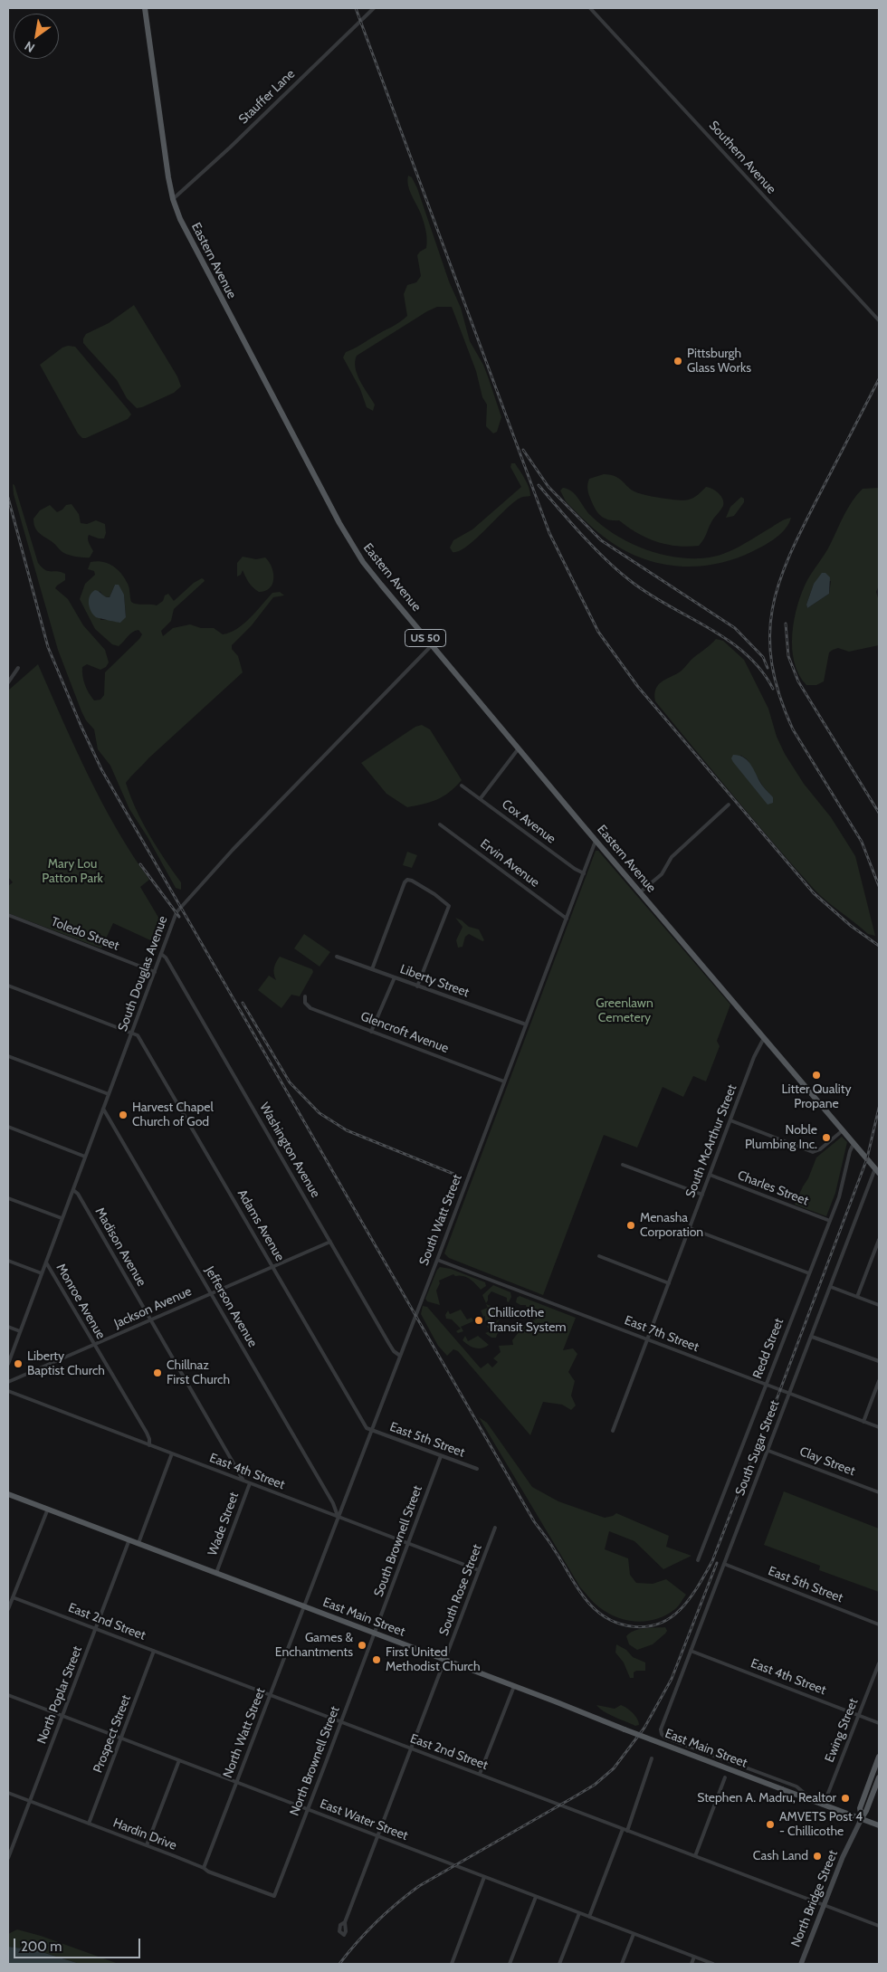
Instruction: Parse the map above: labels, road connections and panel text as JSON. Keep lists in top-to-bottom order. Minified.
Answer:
{"streets":{"main road":["Eastern Avenue","US 50","East Main Street","North Bridge Street"],"street":["Stauffer Lane","Southern Avenue","Cox Avenue","Ervin Avenue","Toledo Street","South Douglas Avenue","Liberty Street","Glencroft Avenue","South McArthur Street","Washington Avenue","Charles Street","South Watt Street","Adams Avenue","Madison Avenue","Monroe Avenue","Jefferson Avenue","Jackson Avenue","East 7th Street","Redd Street","East 5th Street","South Sugar Street","Clay Street","East 4th Street","Wade Street","South Brownell Street","South Rose Street","East 2nd Street","North Poplar Street","Ewing Street","North Watt Street","Prospect Street","North Brownell Street","East Water Street","Hardin Drive"]},"crossings":[["Stauffer Lane","Eastern Avenue"],["Eastern Avenue","South Douglas Avenue"],["Eastern Avenue","South McArthur Street"],["Eastern Avenue","South Watt Street"],["Eastern Avenue","Redd Street"],["Eastern Avenue","South Sugar Street"],["Cox Avenue","South Watt Street"],["Ervin Avenue","South Watt Street"],["Toledo Street","South Douglas Avenue"],["South Douglas Avenue","Washington Avenue"],["South Douglas Avenue","Adams Avenue"],["South Douglas Avenue","Madison Avenue"],["South Douglas Avenue","Monroe Avenue"],["South Douglas Avenue","Jefferson Avenue"],["Liberty Street","South Watt Street"],["Glencroft Avenue","South Watt Street"],["South McArthur Street","Charles Street"],["South McArthur Street","East 7th Street"],["Washington Avenue","South Watt Street"],["Washington Avenue","Jackson Avenue"],["Charles Street","Redd Street"],["South Watt Street","Adams Avenue"],["South Watt Street","Jefferson Avenue"],["South Watt Street","East 7th Street"],["South Watt Street","East 5th Street"],["South Watt Street","East 4th Street"],["South Watt Street","East Main Street"],["South Watt Street","North Watt Street"],["Adams Avenue","Jackson Avenue"],["Adams Avenue","East 5th Street"],["Madison Avenue","Jackson Avenue"],["Madison Avenue","East 4th Street"],["Monroe Avenue","Jackson Avenue"],["Monroe Avenue","East 4th Street"],["Jefferson Avenue","Jackson Avenue"],["Jefferson Avenue","East 4th Street"],["East 7th Street","Redd Street"],["East 7th Street","South Sugar Street"],["East 5th Street","South Sugar Street"],["East 5th Street","South Brownell Street"],["South Sugar Street","Clay Street"],["South Sugar Street","East 4th Street"],["South Sugar Street","East Main Street"],["East 4th Street","Wade Street"],["East 4th Street","South Brownell Street"],["East 4th Street","South Rose Street"],["East 4th Street","Ewing Street"],["Wade Street","East Main Street"],["South Brownell Street","East Main Street"],["South Brownell Street","North Brownell Street"],["South Rose Street","East Main Street"],["South Rose Street","East 2nd Street"],["South Rose Street","East Water Street"],["East Main Street","North Poplar Street"],["East Main Street","Ewing Street"],["East Main Street","North Watt Street"],["East Main Street","North Brownell Street"],["East Main Street","North Bridge Street"],["East 2nd Street","North Poplar Street"],["East 2nd Street","North Watt Street"],["East 2nd Street","Prospect Street"],["East 2nd Street","North Brownell Street"],["East 2nd Street","North Bridge Street"],["North Poplar Street","East Water Street"],["North Poplar Street","Hardin Drive"],["North Watt Street","East Water Street"],["North Watt Street","Hardin Drive"],["Prospect Street","East Water Street"],["Prospect Street","Hardin Drive"],["North Brownell Street","East Water Street"],["North Brownell Street","Hardin Drive"]],"parks":["Mary Lou Patton Park","Greenlawn Cemetery"],"places":["Pittsburgh Glass Works","Litter Quality Propane","Harvest Chapel Church of God","Noble Plumbing Inc.","Menasha Corporation","Chillicothe Transit System","Liberty Baptist Church","Chillnaz First Church","Games & Enchantments","First United Methodist Church","Stephen A. Madru, Realtor","AMVETS Post 4 - Chillicothe","Cash Land"],"scale_bar":"200 m","north":"bottom left"}
